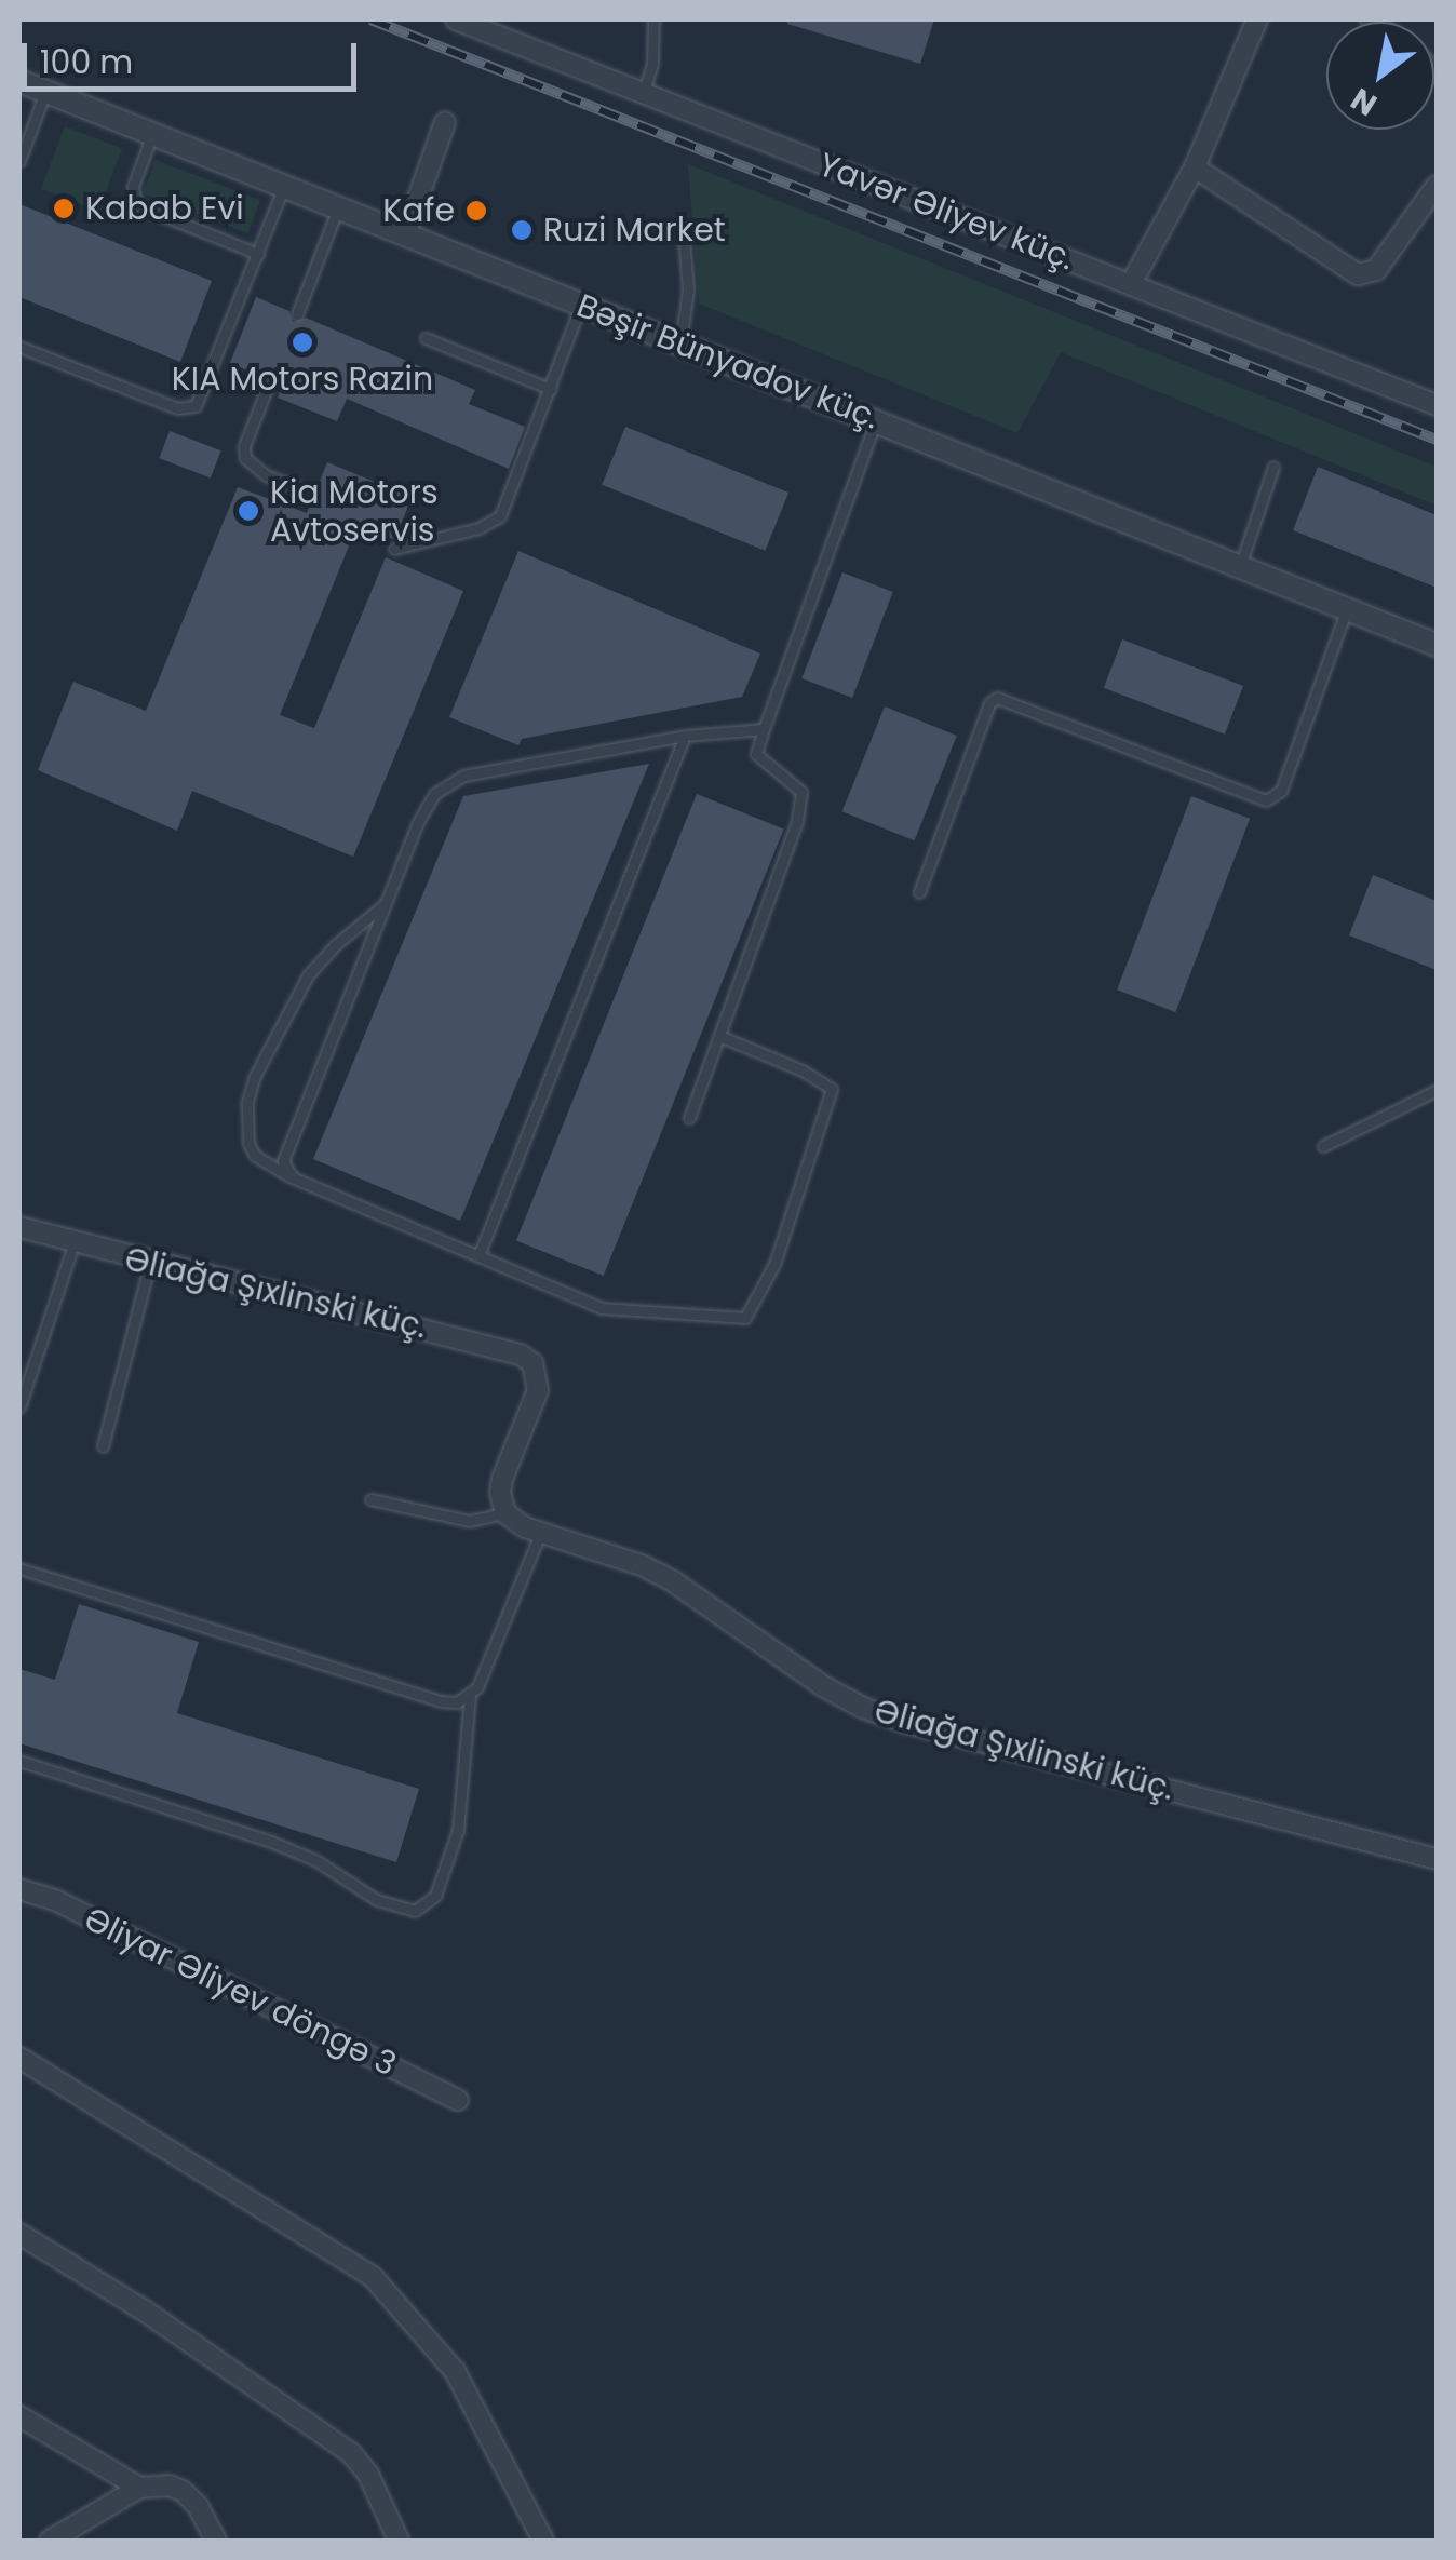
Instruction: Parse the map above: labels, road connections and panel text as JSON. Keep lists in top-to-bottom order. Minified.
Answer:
{"streets":{"street":["Yavər Əliyev küç.","Bəşir Bünyadov küç.","Əliağa Şıxlinski küç.","Əliyar Əliyev döngə 3"]},"places":["Kabab Evi","Kafe","Ruzi Market","KIA Motors Razin","Kia Motors Avtoservis"],"scale_bar":"100 m","north":"bottom left"}
